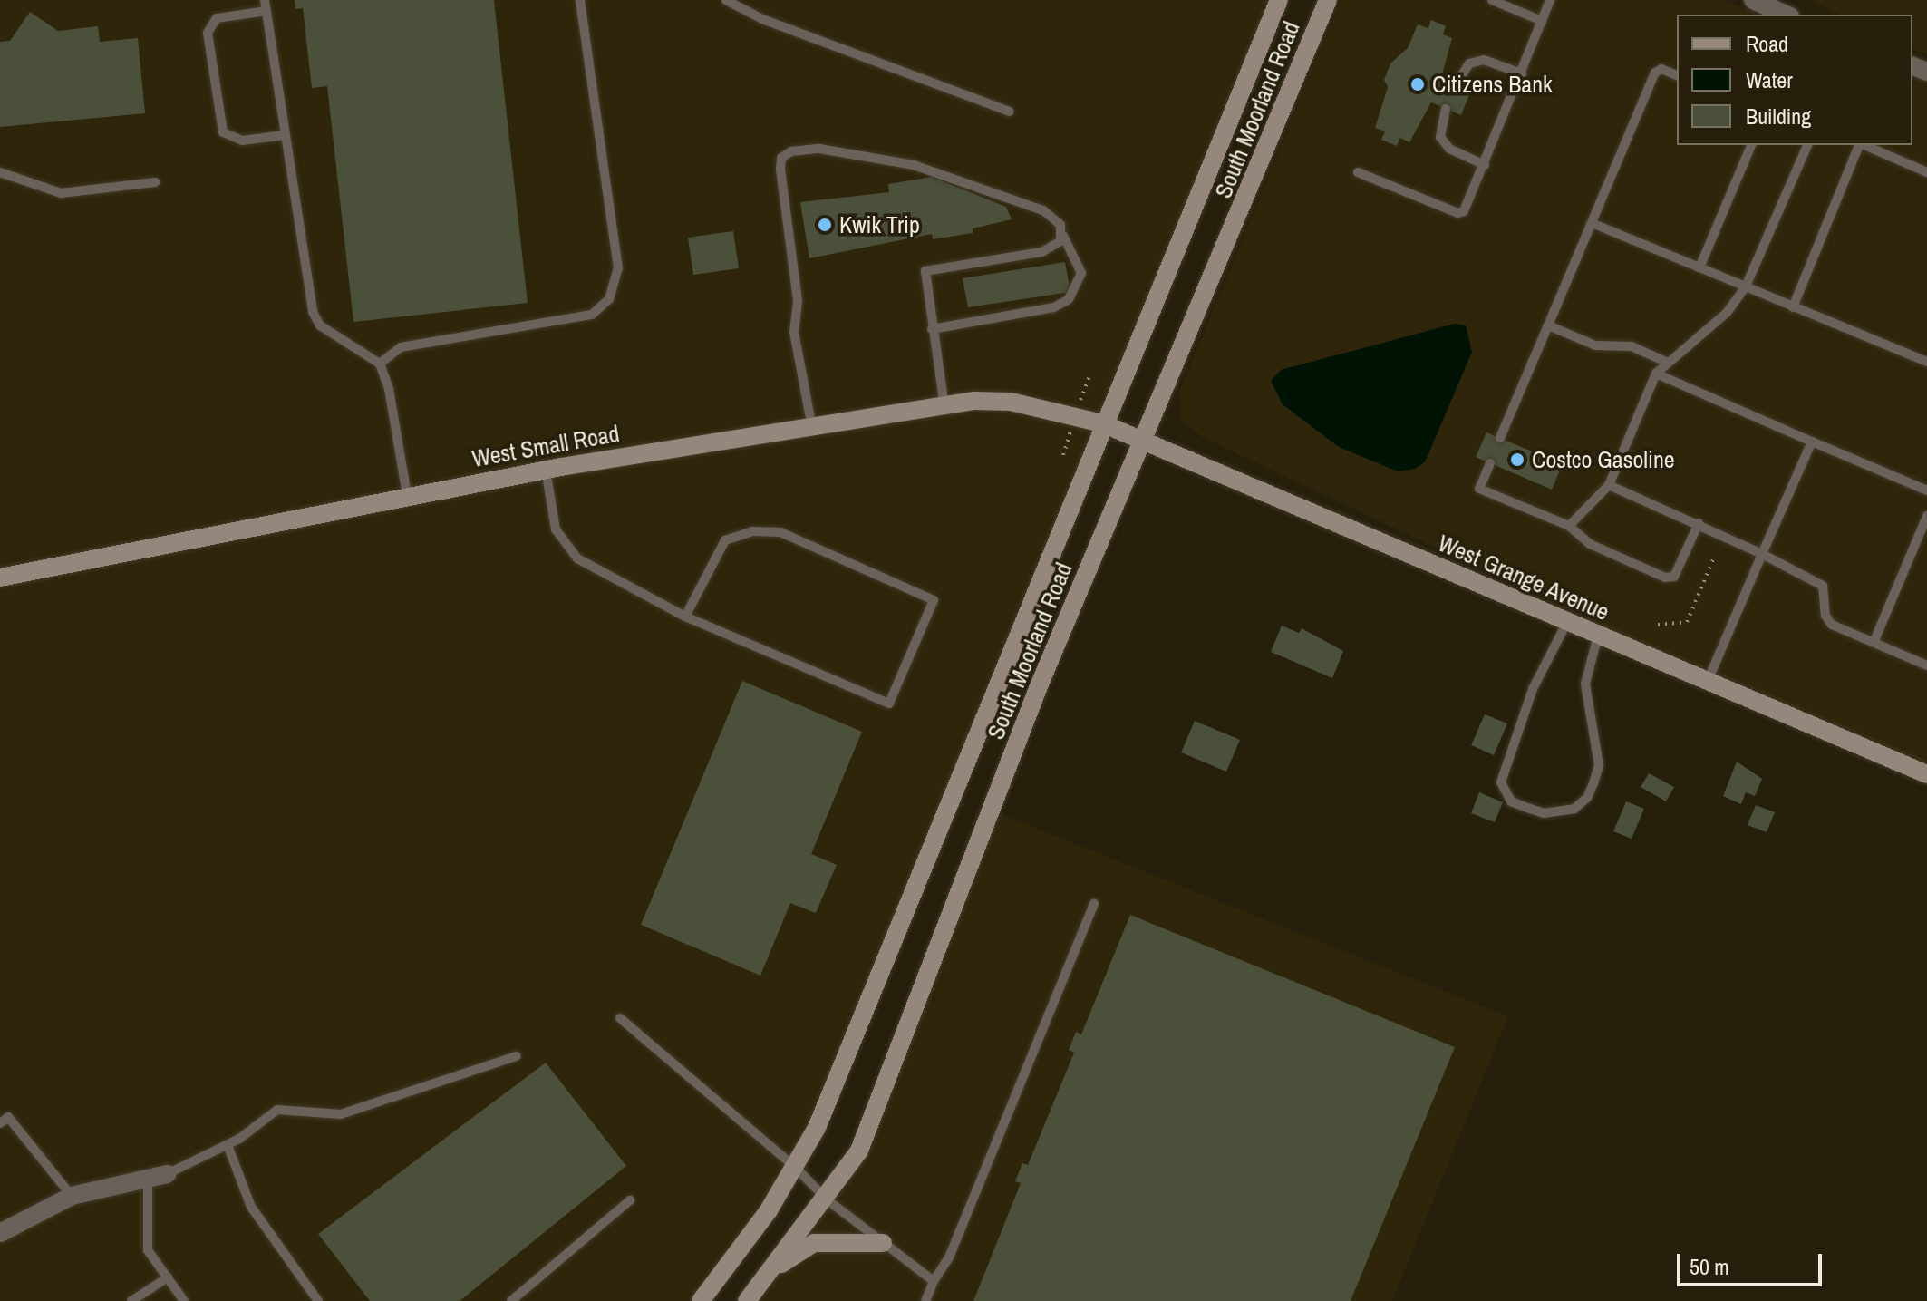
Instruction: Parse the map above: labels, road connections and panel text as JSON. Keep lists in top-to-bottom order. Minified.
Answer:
{"streets":{"main road":["South Moorland Road","West Small Road","West Grange Avenue"]},"crossings":[["South Moorland Road","West Small Road"],["South Moorland Road","West Grange Avenue"],["West Small Road","West Grange Avenue"]],"places":["Citizens Bank","Kwik Trip","Costco Gasoline"],"legend":["Road","Water","Building"],"scale_bar":"50 m"}
